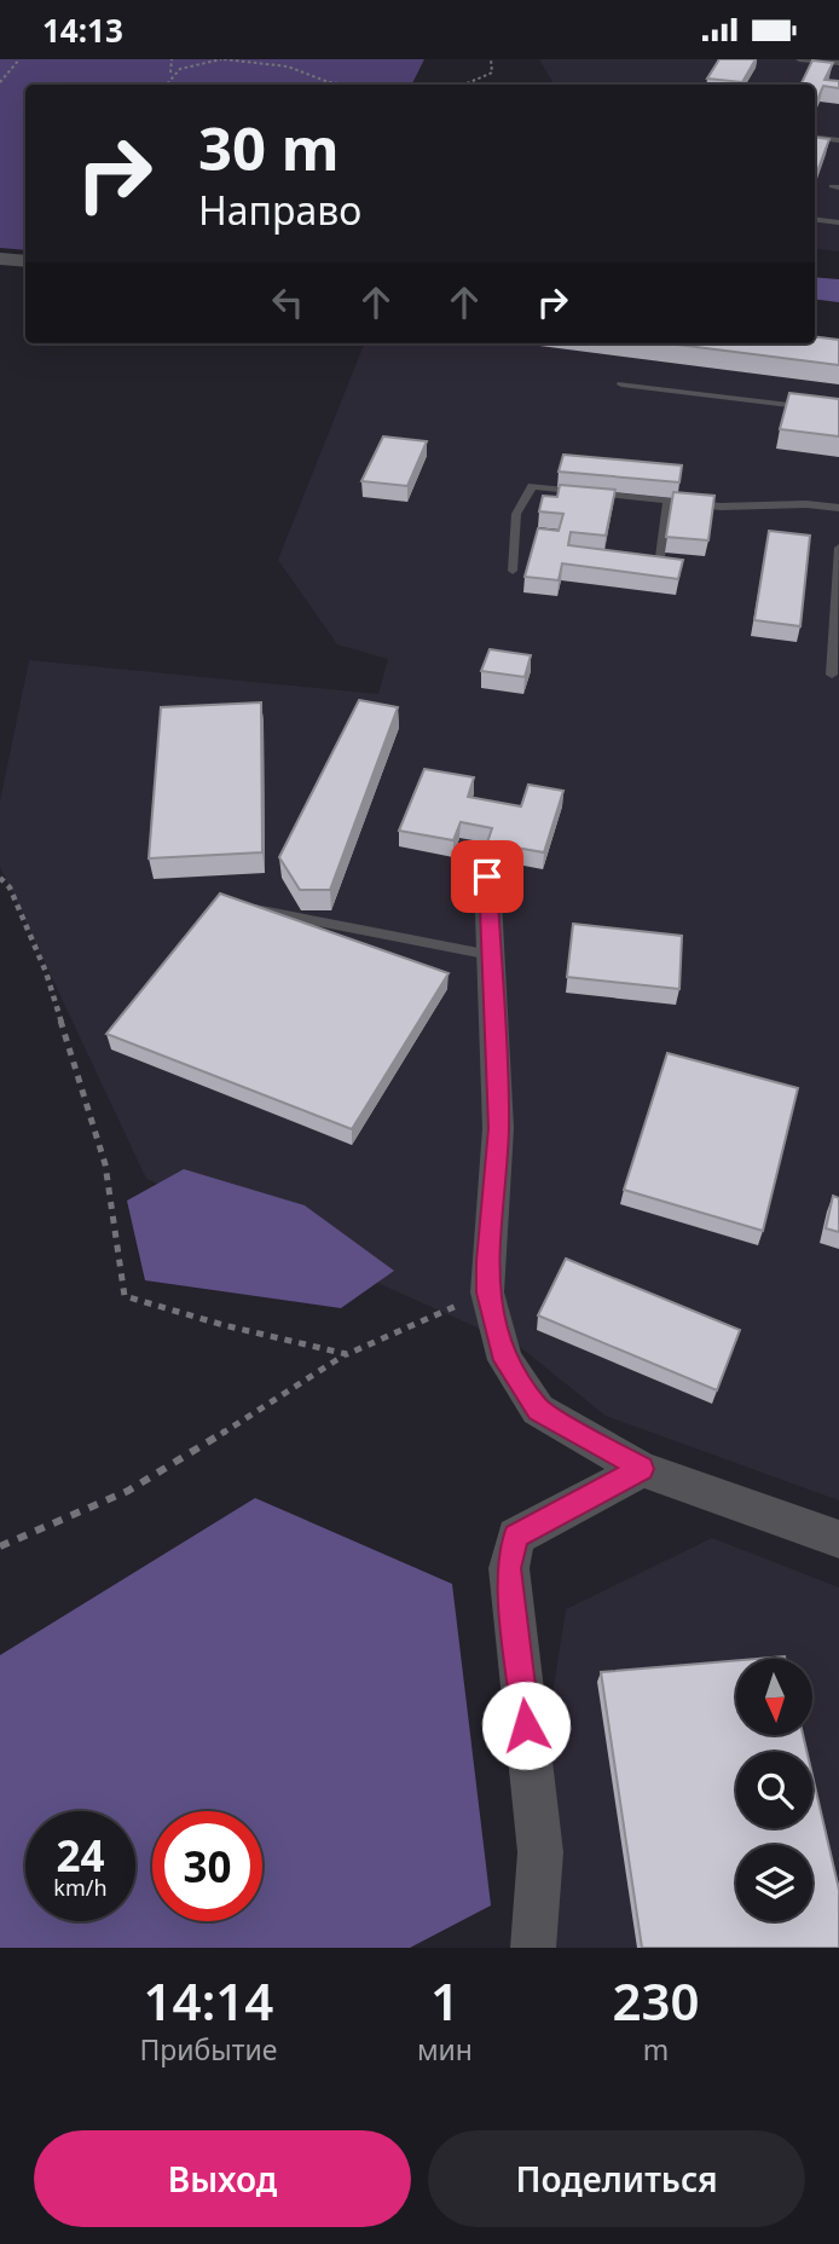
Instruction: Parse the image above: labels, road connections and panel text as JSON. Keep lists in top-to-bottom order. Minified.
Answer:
{"north":"bottom","page":{"status":"14:13","turn":["30 m","Направо"],"speed":"24 km/h","limit":"30","eta":["14:14","Прибытие","1","мин","230","m"],"buttons":["Выход","Поделиться"]}}
